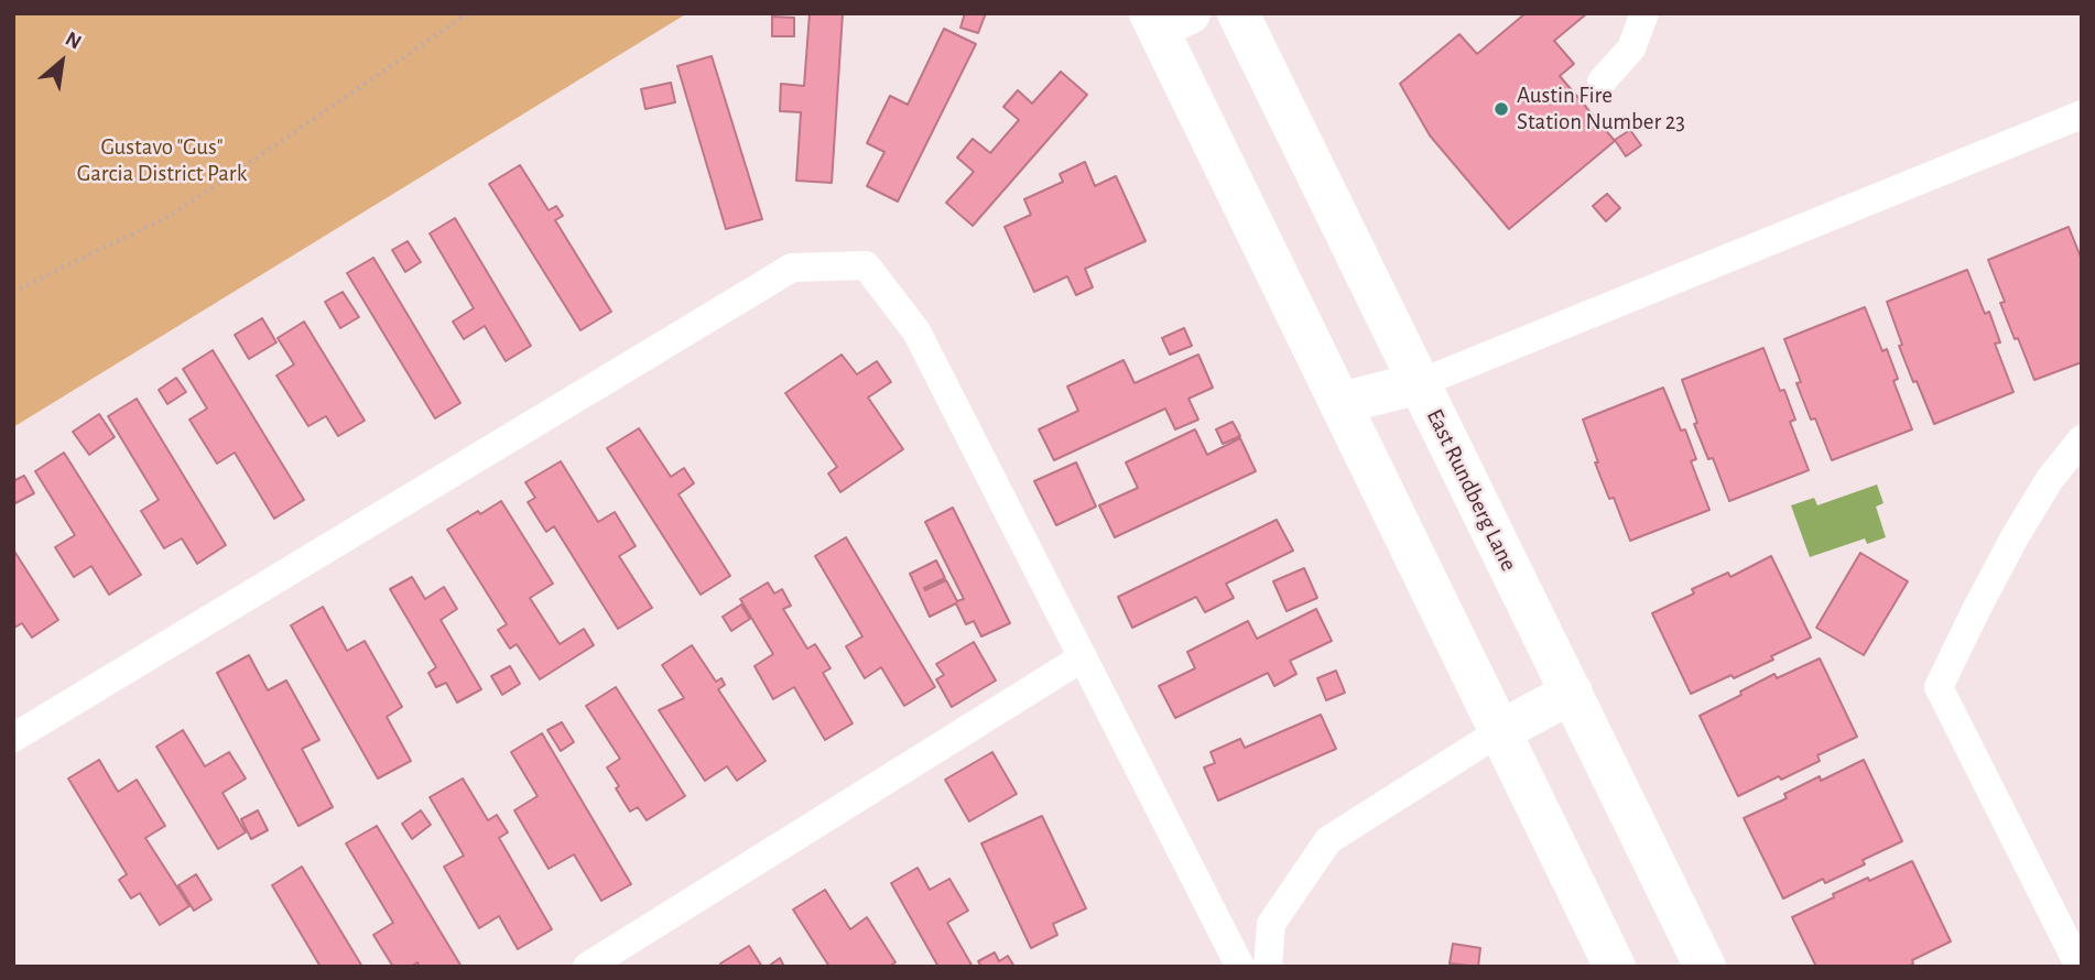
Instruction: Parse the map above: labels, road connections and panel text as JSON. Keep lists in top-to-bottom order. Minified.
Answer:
{"streets":{"main road":["East Rundberg Lane"]},"parks":["Gustavo \"Gus\" Garcia District Park"],"places":["Austin Fire Station Number 23"],"north":"top right"}
